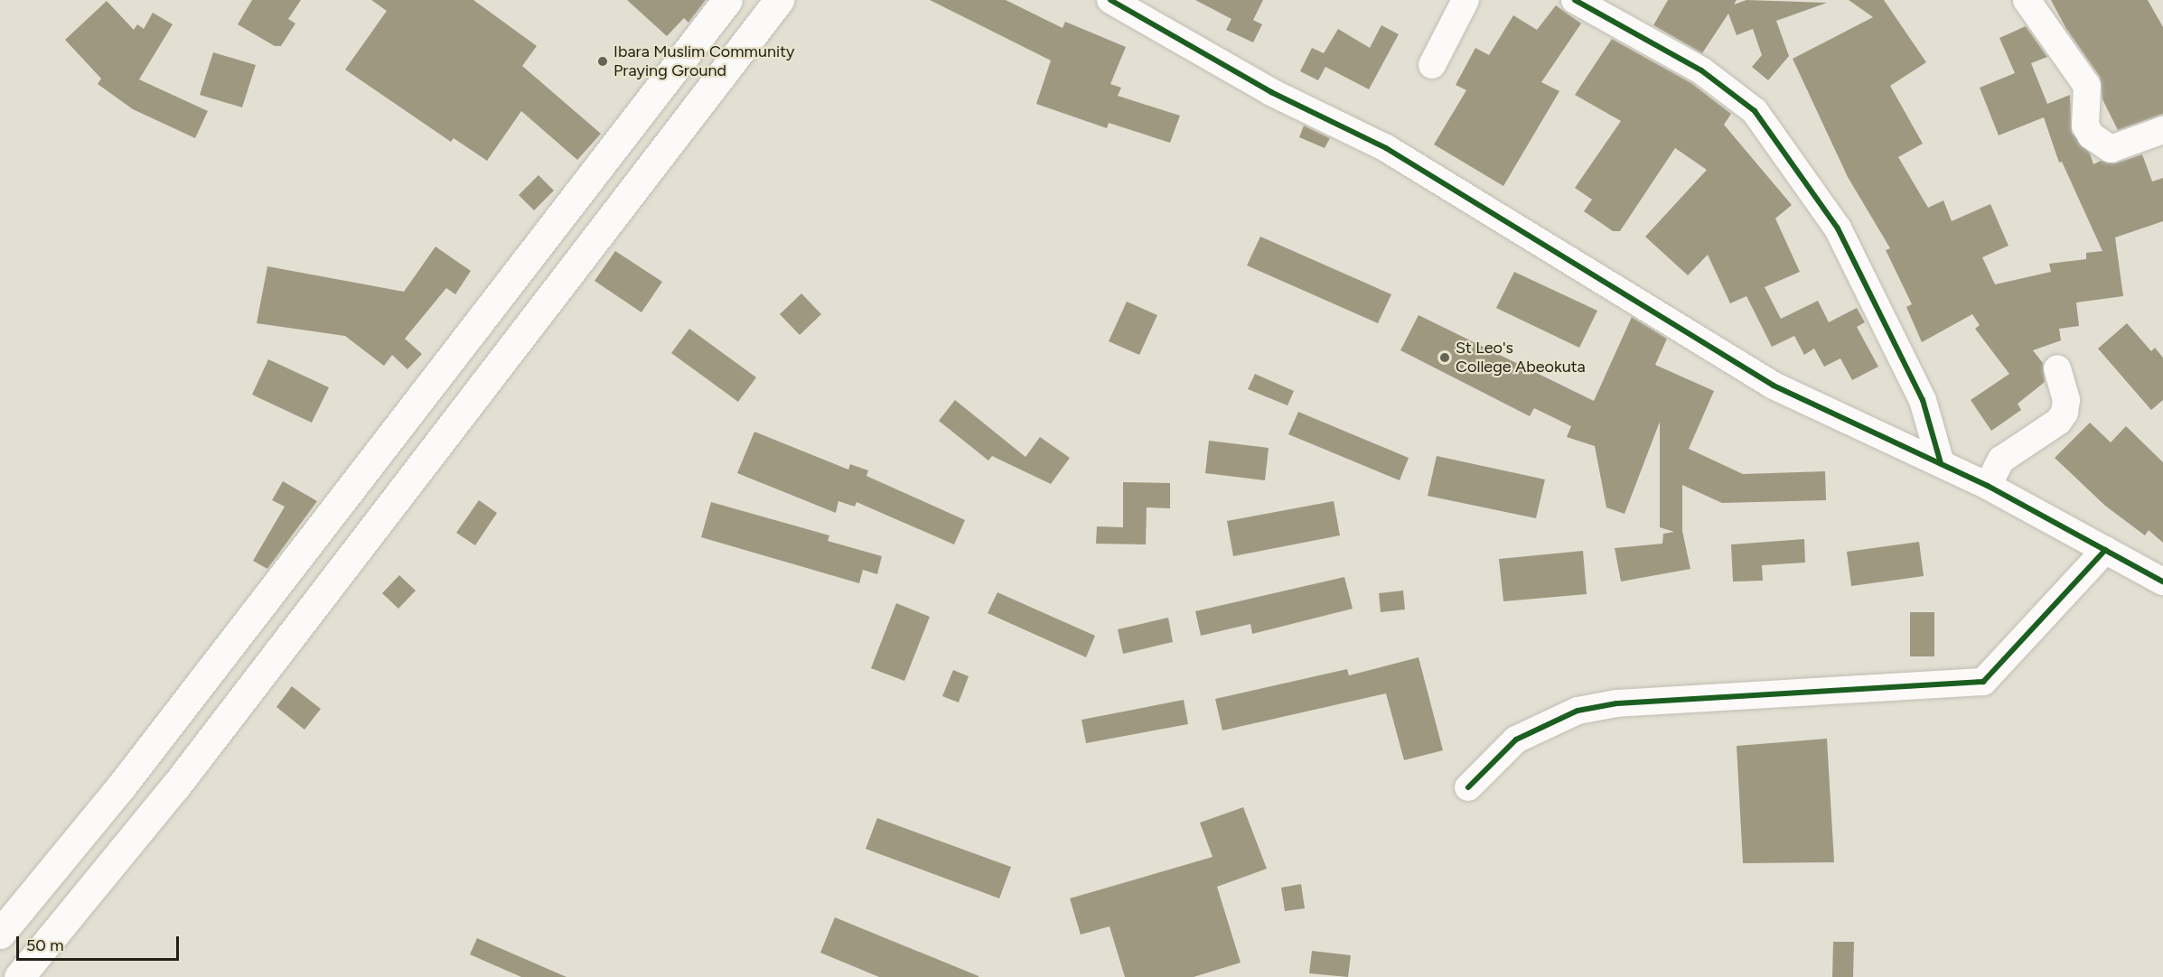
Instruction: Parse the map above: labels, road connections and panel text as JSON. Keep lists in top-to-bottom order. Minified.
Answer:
{"places":["Ibara Muslim Community Praying Ground","St Leo's College Abeokuta"],"scale_bar":"50 m"}
